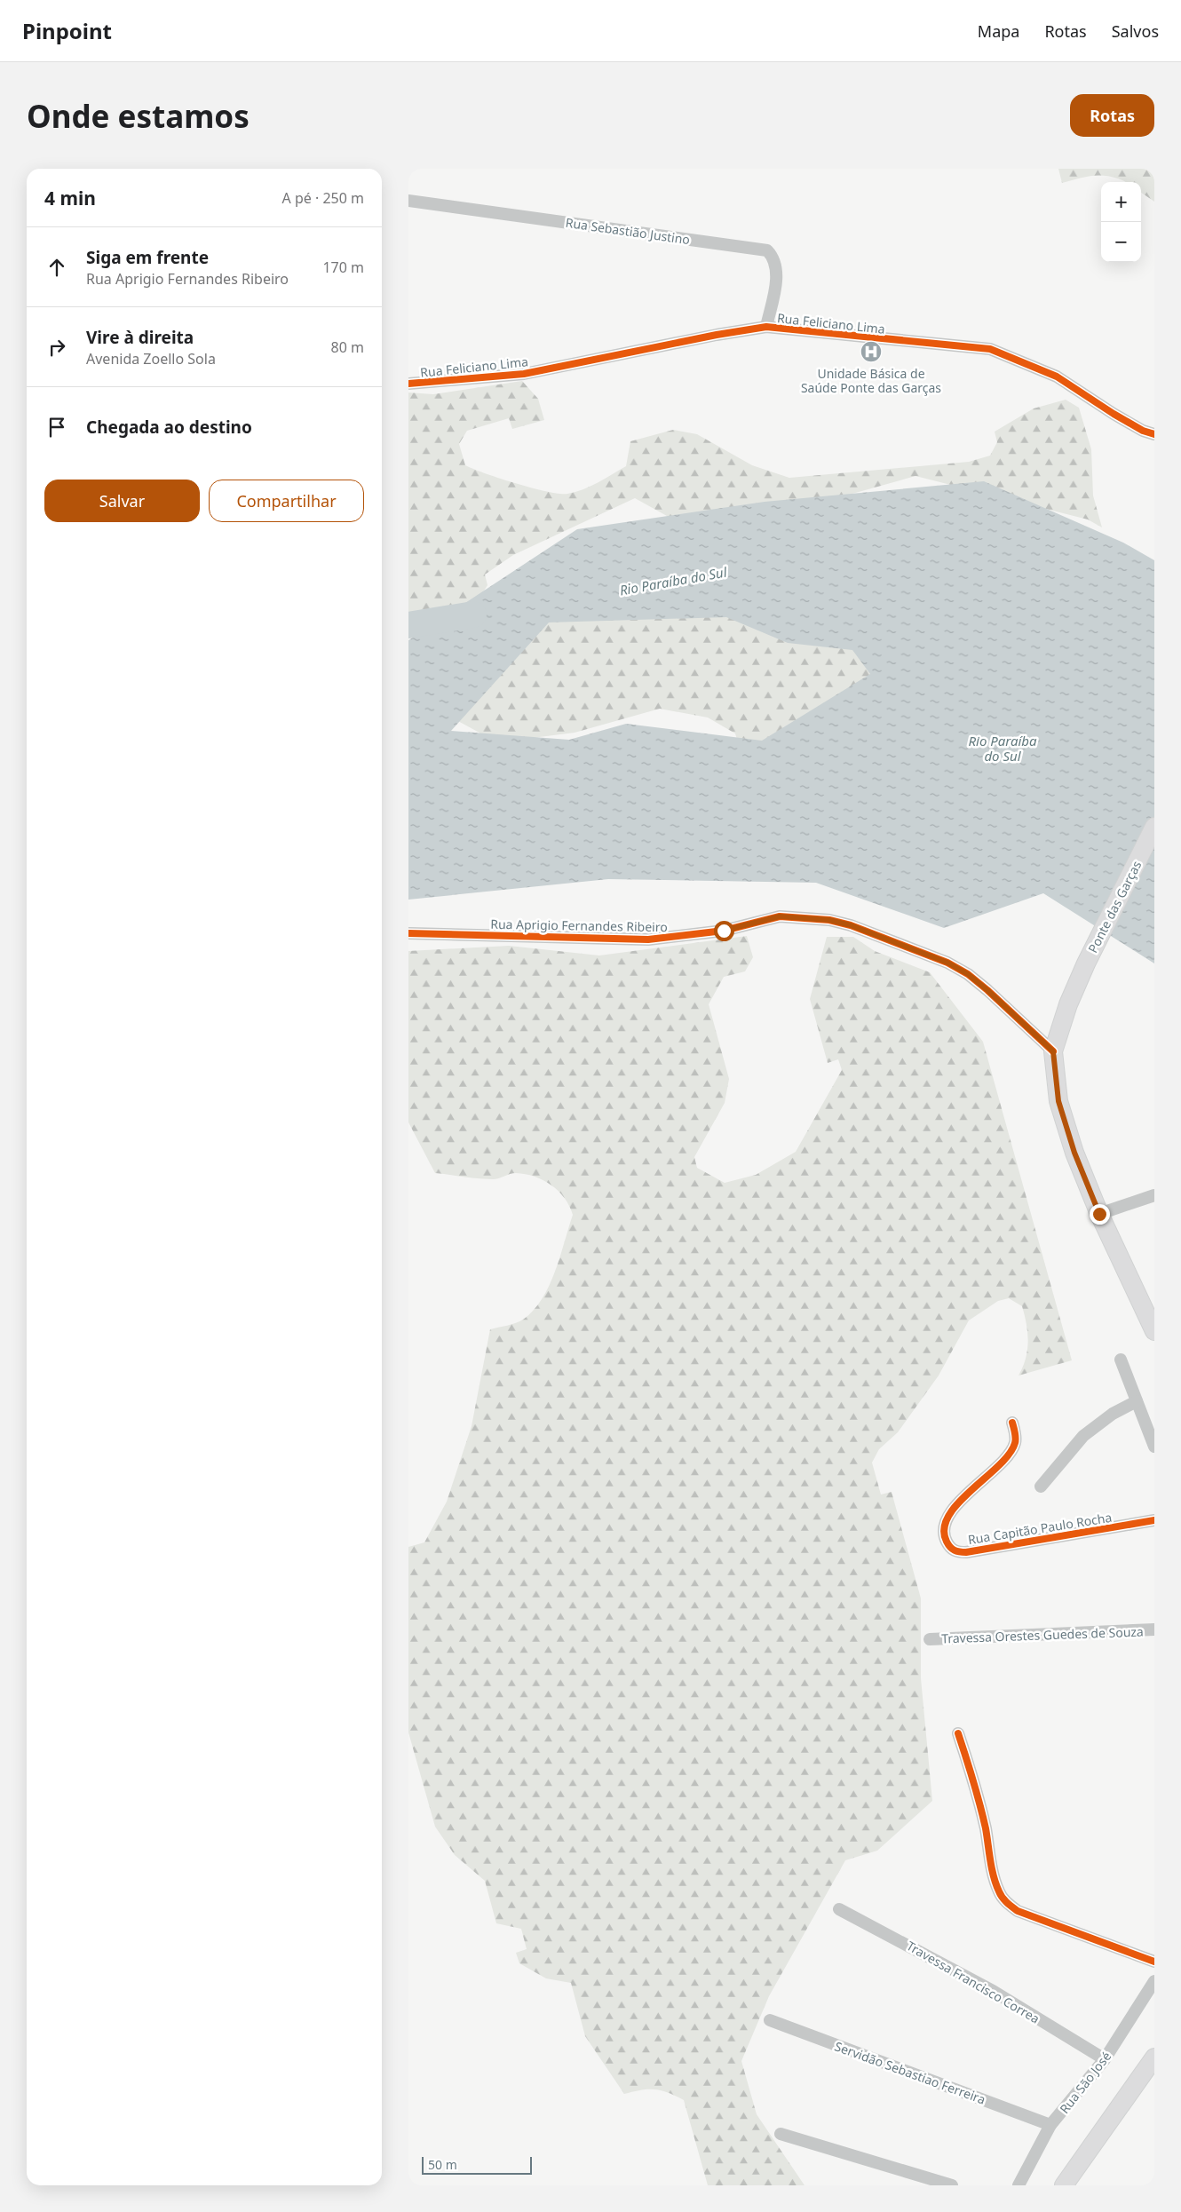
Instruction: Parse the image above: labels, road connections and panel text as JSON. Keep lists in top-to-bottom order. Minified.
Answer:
{"streets":{"main road":["Ponte das Garças"],"street":["Rua Sebastião Justino","Rua Feliciano Lima","Rua Aprigio Fernandes Ribeiro","Rua Capitão Paulo Rocha","Travessa Orestes Guedes de Souza","Travessa Francisco Correa","Servidão Sebastiao Ferreira","Rua São José"]},"crossings":[["Rua Sebastião Justino","Rua Feliciano Lima"],["Ponte das Garças","Rua Aprigio Fernandes Ribeiro"],["Travessa Francisco Correa","Rua São José"],["Servidão Sebastiao Ferreira","Rua São José"]],"water":["Rio Paraíba do Sul"],"places":{"hospital":["Unidade Básica de Saúde Ponte das Garças"]},"scale_bar":"50 m","page":{"header":"Pinpoint","nav":["Mapa","Rotas","Salvos"],"buttons":["Rotas",["Salvar","Compartilhar"]],"title":"Onde estamos","heading":["4 min","A pé · 250 m"],"map_buttons":["+","−"],"list":[["Siga em frente","Rua Aprigio Fernandes Ribeiro","170 m"],["Vire à direita","Avenida Zoello Sola","80 m"],"Chegada ao destino"],"scale":"50 m"}}
